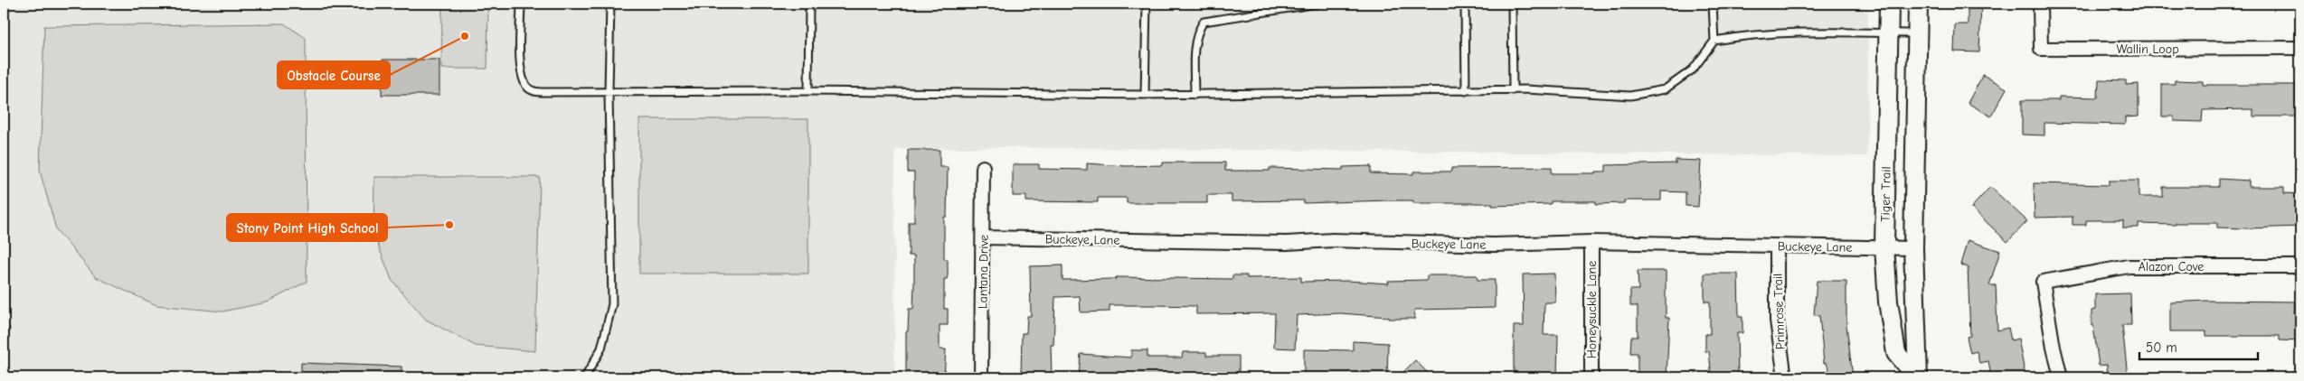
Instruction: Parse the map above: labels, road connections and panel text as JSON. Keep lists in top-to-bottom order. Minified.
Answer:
{"streets":{"street":["Wallin Loop","Tiger Trail","Buckeye Lane","Alazon Cove","Lantana Drive","Honeysuckle Lane","Primrose Trail"]},"crossings":[["Tiger Trail","Buckeye Lane"],["Buckeye Lane","Lantana Drive"],["Buckeye Lane","Honeysuckle Lane"],["Buckeye Lane","Primrose Trail"]],"places":["Obstacle Course","Stony Point High School"],"scale_bar":"50 m"}
